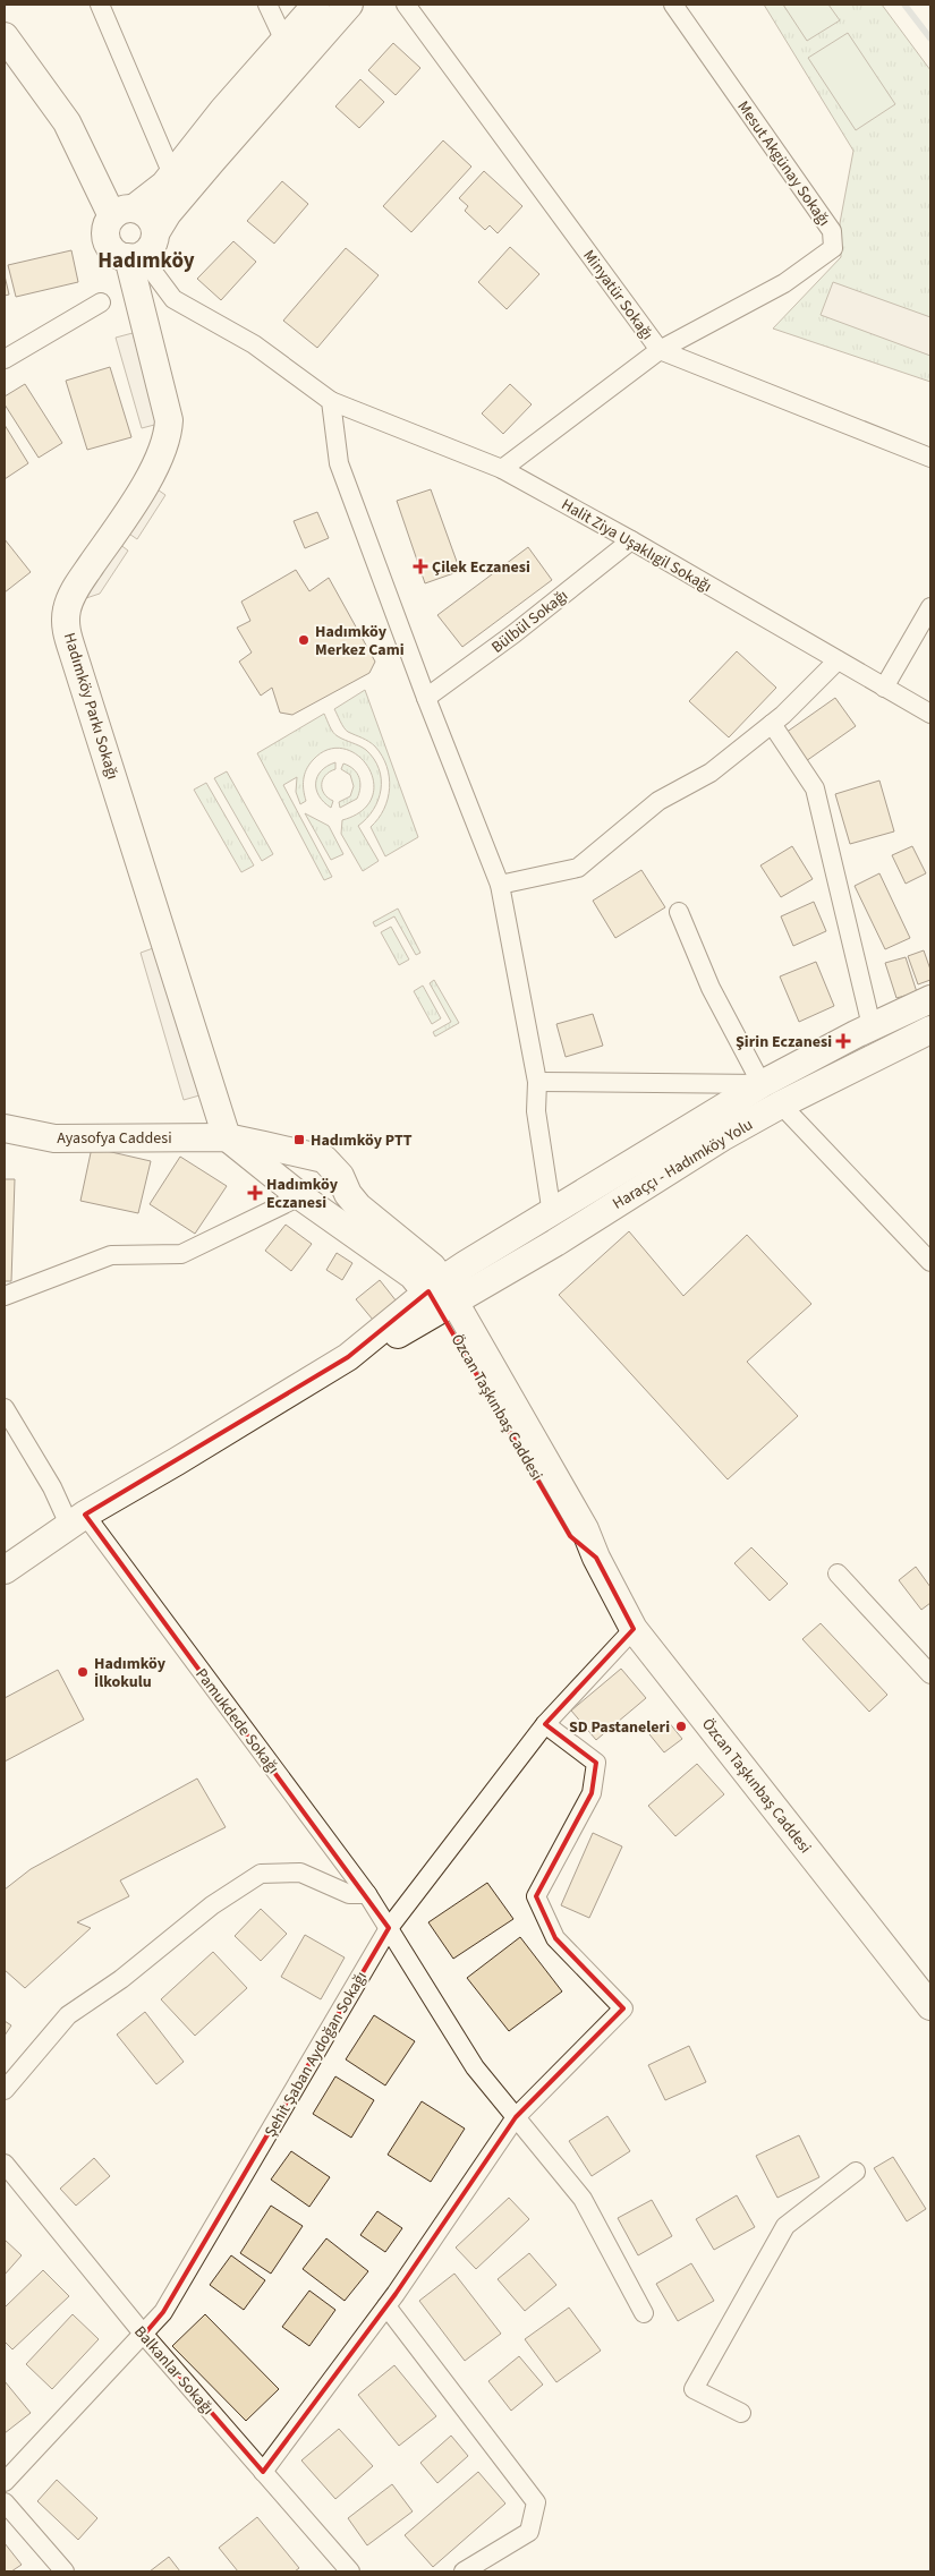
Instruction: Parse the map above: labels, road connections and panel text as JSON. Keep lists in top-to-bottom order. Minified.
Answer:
{"streets":{"street":["Mesut Akgünay Sokağı","Minyatür Sokağı","Halit Ziya Uşaklıgil Sokağı","Bülbül Sokağı","Hadımköy Parkı Sokağı","Ayasofya Caddesi","Haraççı - Hadımköy Yolu","Özcan Taşkınbaş Caddesi","Pamukdede Sokağı","Şehit Şaban Aydoğan Sokağı","Balkanlar Sokağı"]},"crossings":[["Mesut Akgünay Sokağı","Minyatür Sokağı"],["Mesut Akgünay Sokağı","Halit Ziya Uşaklıgil Sokağı"],["Halit Ziya Uşaklıgil Sokağı","Bülbül Sokağı"],["Halit Ziya Uşaklıgil Sokağı","Hadımköy Parkı Sokağı"],["Hadımköy Parkı Sokağı","Ayasofya Caddesi"],["Ayasofya Caddesi","Haraççı - Hadımköy Yolu"],["Ayasofya Caddesi","Özcan Taşkınbaş Caddesi"],["Haraççı - Hadımköy Yolu","Özcan Taşkınbaş Caddesi"],["Özcan Taşkınbaş Caddesi","Şehit Şaban Aydoğan Sokağı"],["Pamukdede Sokağı","Şehit Şaban Aydoğan Sokağı"],["Şehit Şaban Aydoğan Sokağı","Balkanlar Sokağı"]],"districts":["Hadımköy"],"places":{"health":["Çilek Eczanesi","Şirin Eczanesi","Hadımköy Eczanesi"],"other":["Hadımköy Merkez Cami","Hadımköy İlkokulu","SD Pastaneleri"],"transit":["Hadımköy PTT"]}}
